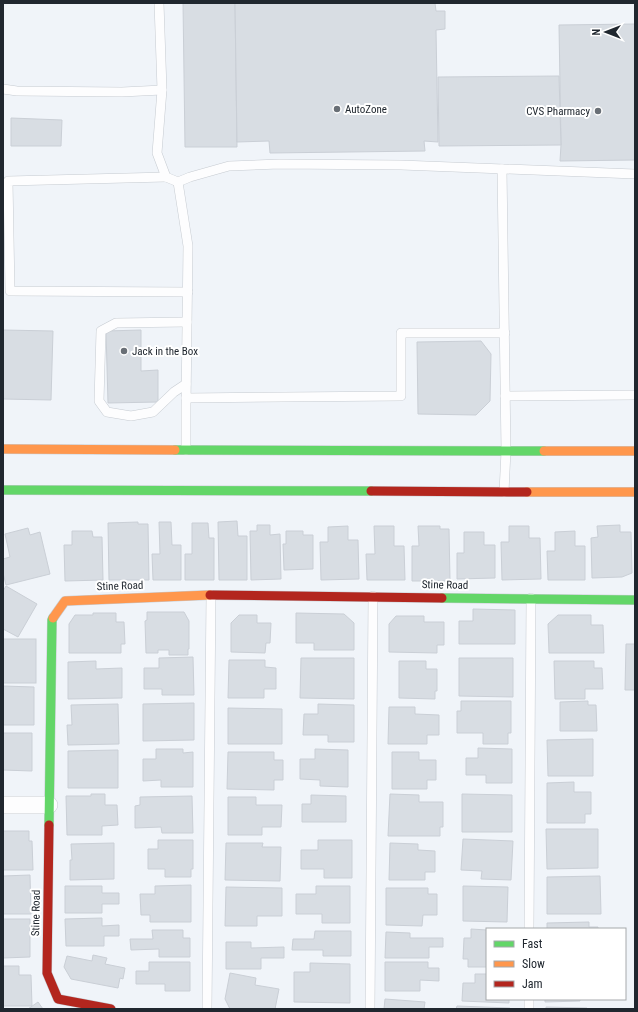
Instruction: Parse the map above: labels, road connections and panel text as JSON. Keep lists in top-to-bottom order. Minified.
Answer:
{"streets":{"main road":["Stine Road"]},"places":["AutoZone","CVS Pharmacy","Jack in the Box"],"legend":["Fast","Slow","Jam"],"north":"left"}
